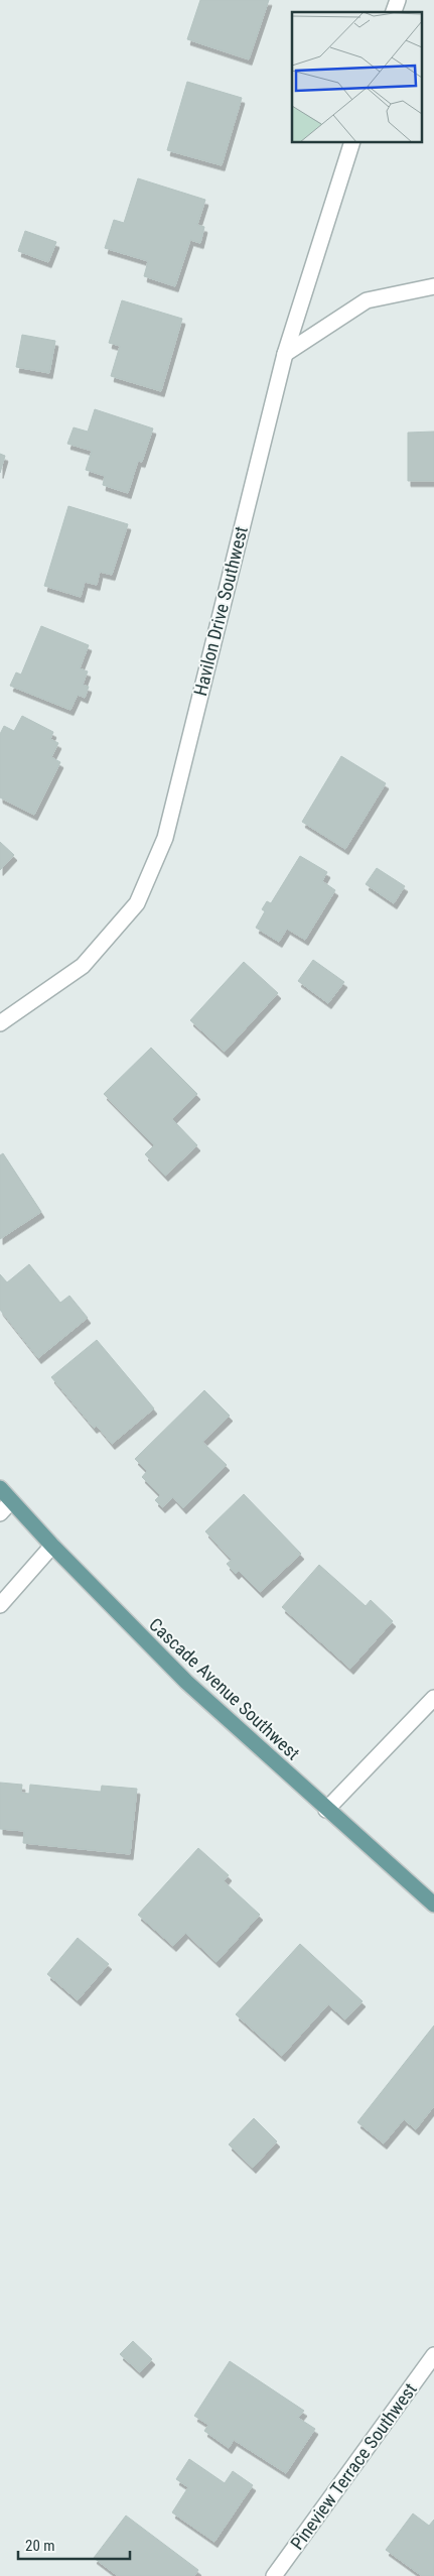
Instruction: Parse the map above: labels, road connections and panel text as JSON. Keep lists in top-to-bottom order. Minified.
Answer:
{"streets":{"main road":["Cascade Avenue Southwest"],"street":["Havilon Drive Southwest","Pineview Terrace Southwest"]},"scale_bar":"20 m"}
